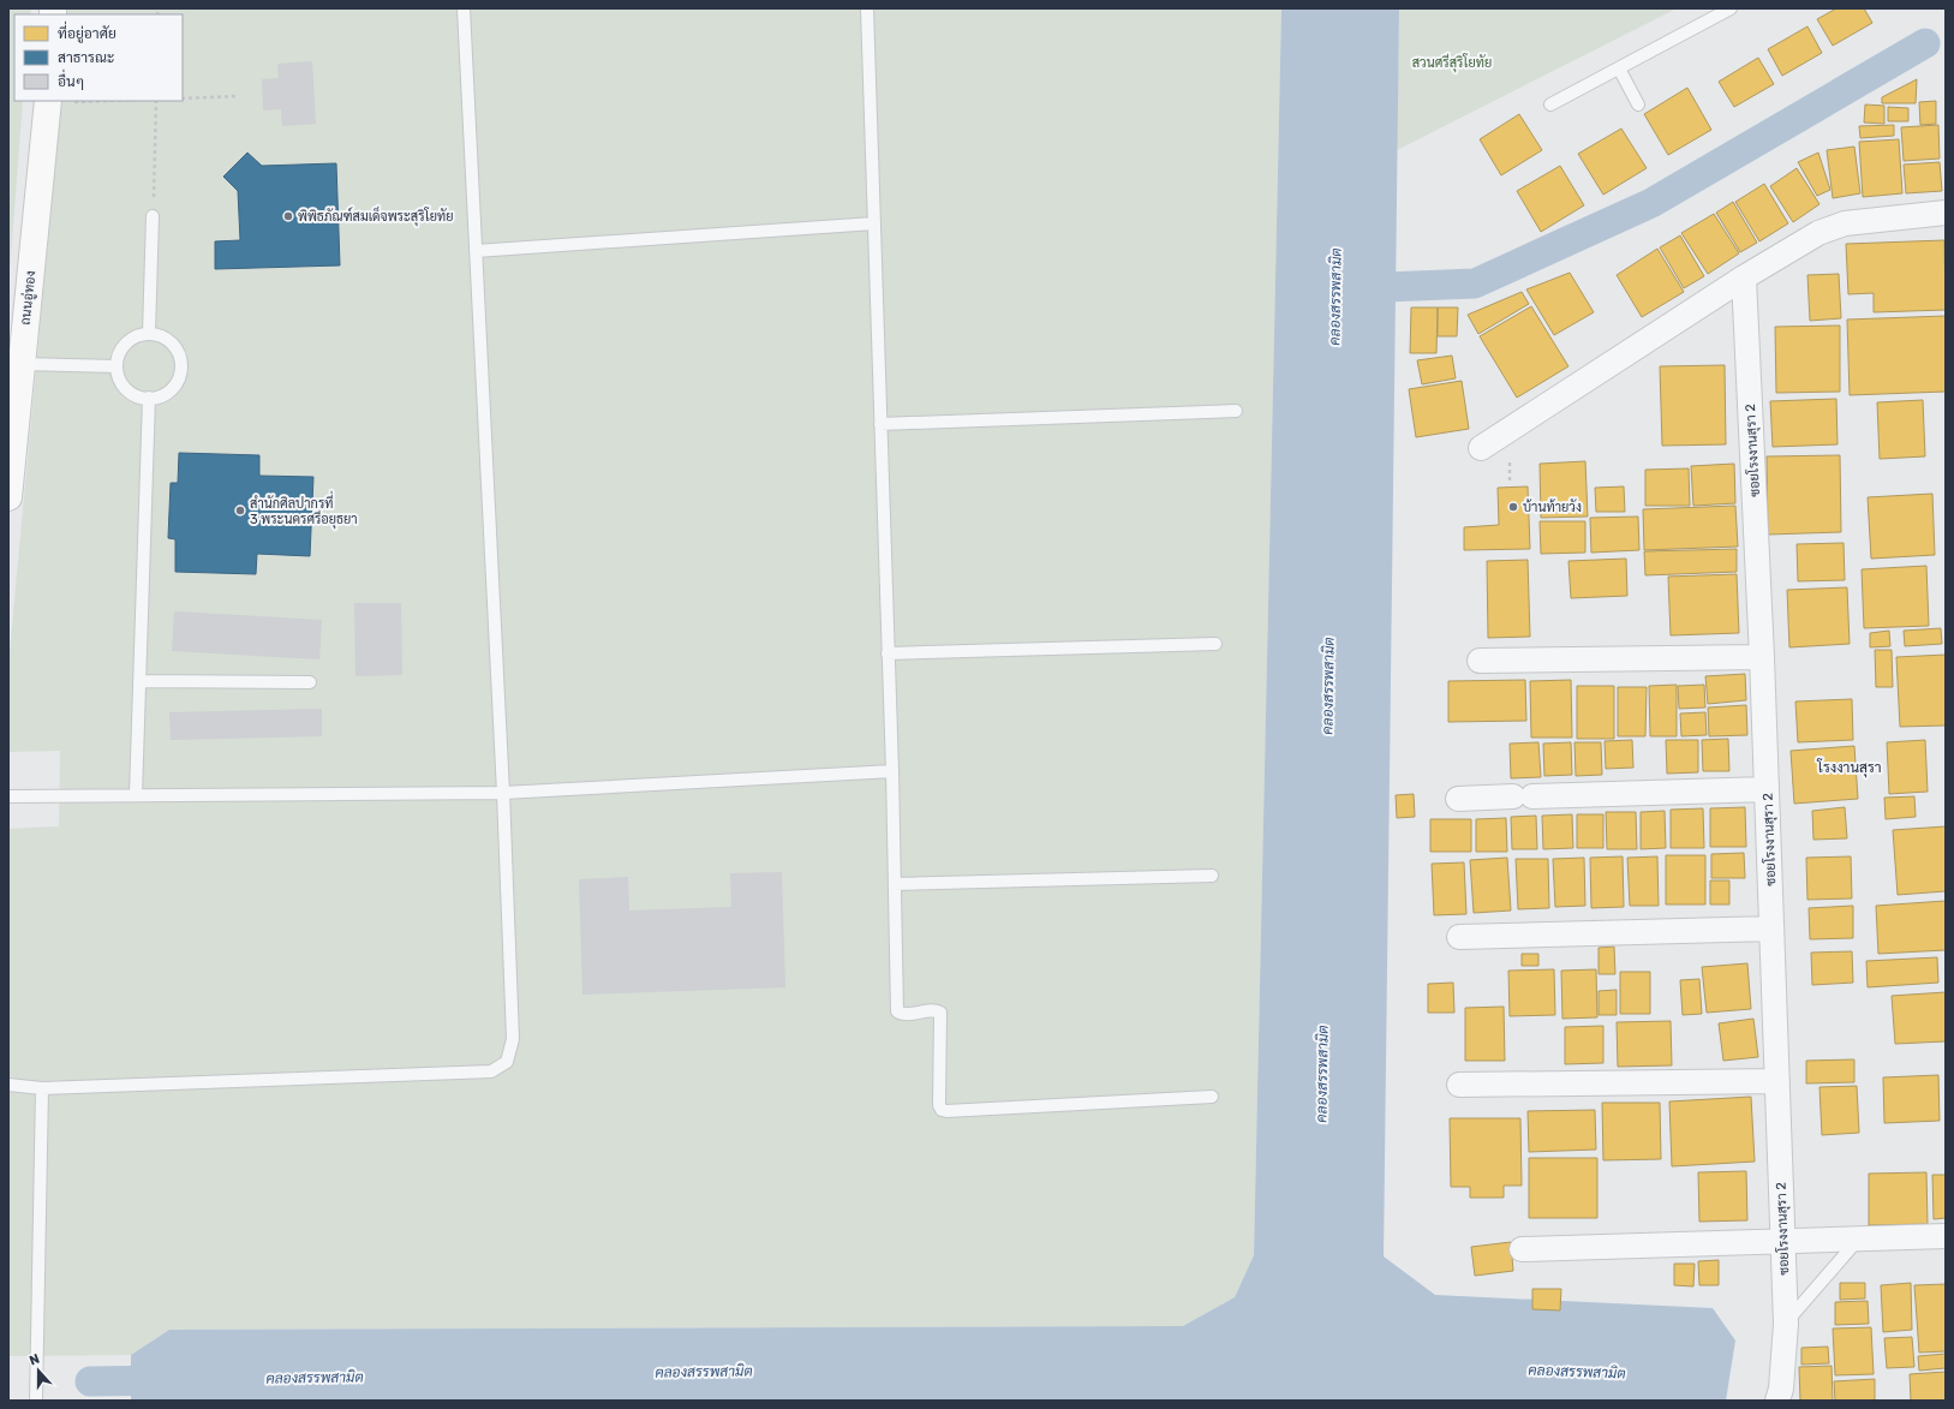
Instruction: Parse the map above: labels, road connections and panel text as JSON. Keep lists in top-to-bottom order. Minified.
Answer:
{"streets":{"main road":["ถนนอู่ทอง"],"street":["ซอยโรงงานสุรา 2"]},"districts":["โรงงานสุรา"],"water":["คลองสรรพสามิต"],"parks":["สวนศรีสุริโยทัย"],"places":["พิพิธภัณฑ์สมเด็จพระสุริโยทัย","บ้านท้ายวัง","สำนักศิลปากรที่ 3 พระนครศรีอยุธยา"],"legend":["ที่อยู่อาศัย","สาธารณะ","อื่นๆ"],"north":"top"}
